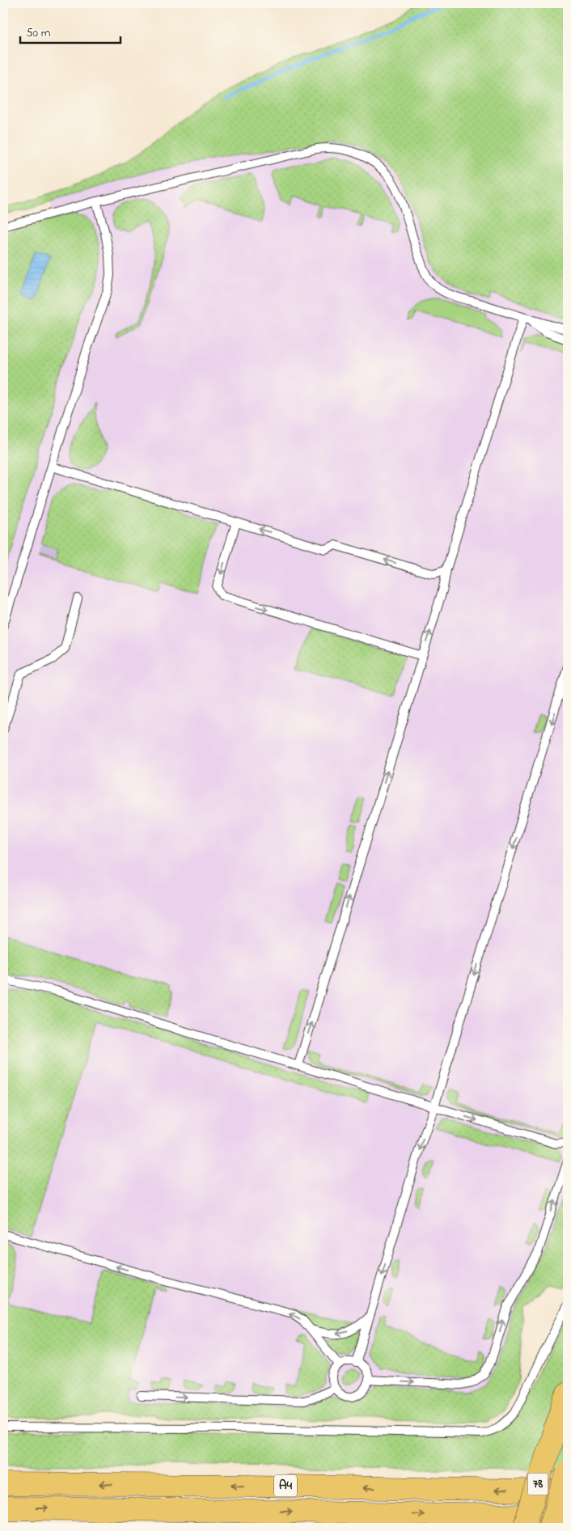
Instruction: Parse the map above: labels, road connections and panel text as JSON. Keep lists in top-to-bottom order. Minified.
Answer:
{"streets":{"main road":["78","A4"]},"scale_bar":"50 m"}
